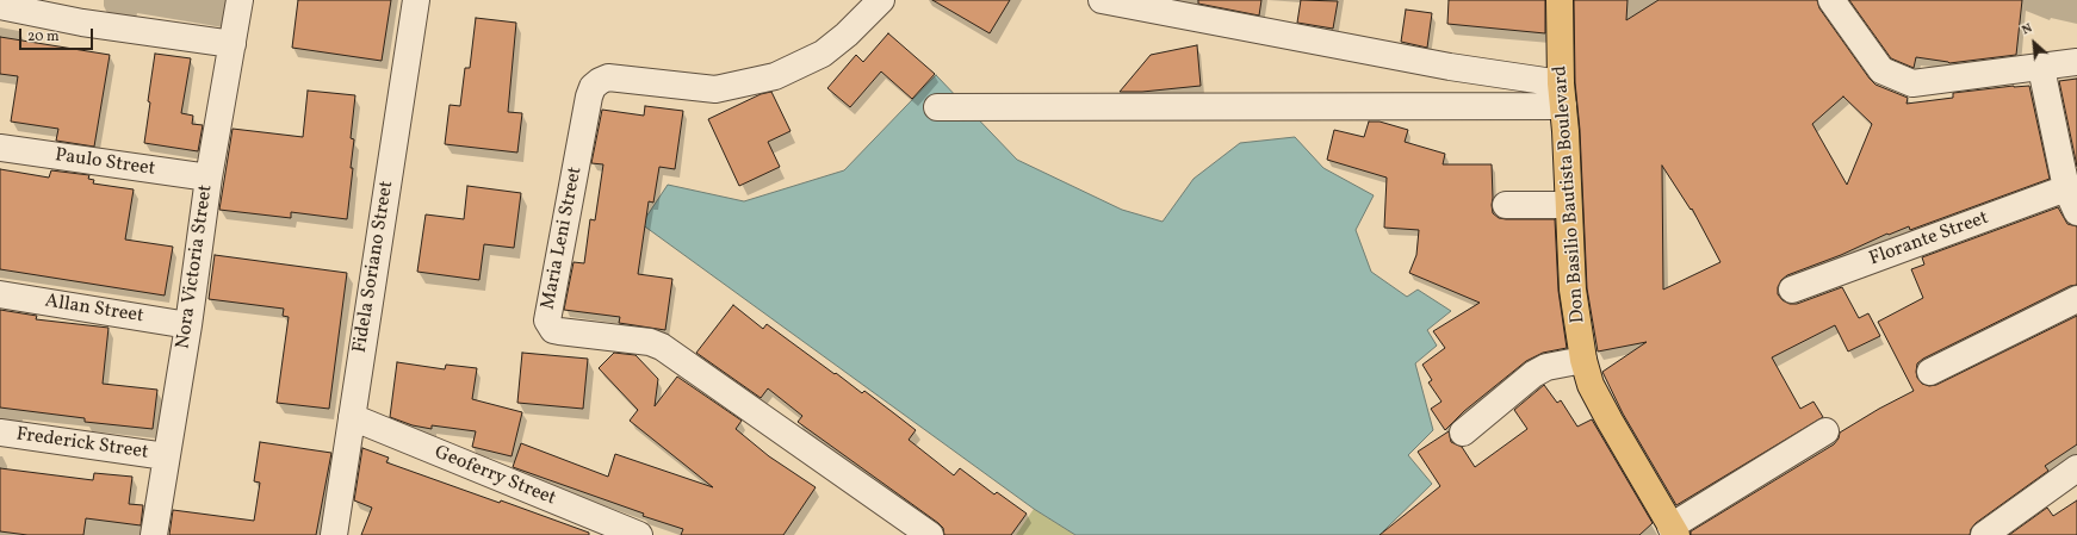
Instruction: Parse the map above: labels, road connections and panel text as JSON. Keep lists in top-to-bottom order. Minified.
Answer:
{"streets":{"main road":["Don Basilio Bautista Boulevard"],"street":["Paulo Street","Maria Leni Street","Florante Street","Nora Victoria Street","Fidela Soriano Street","Allan Street","Frederick Street","Geoferry Street"]},"crossings":[["Paulo Street","Nora Victoria Street"],["Nora Victoria Street","Allan Street"],["Nora Victoria Street","Frederick Street"],["Fidela Soriano Street","Geoferry Street"]],"scale_bar":"20 m","north":"top left"}
